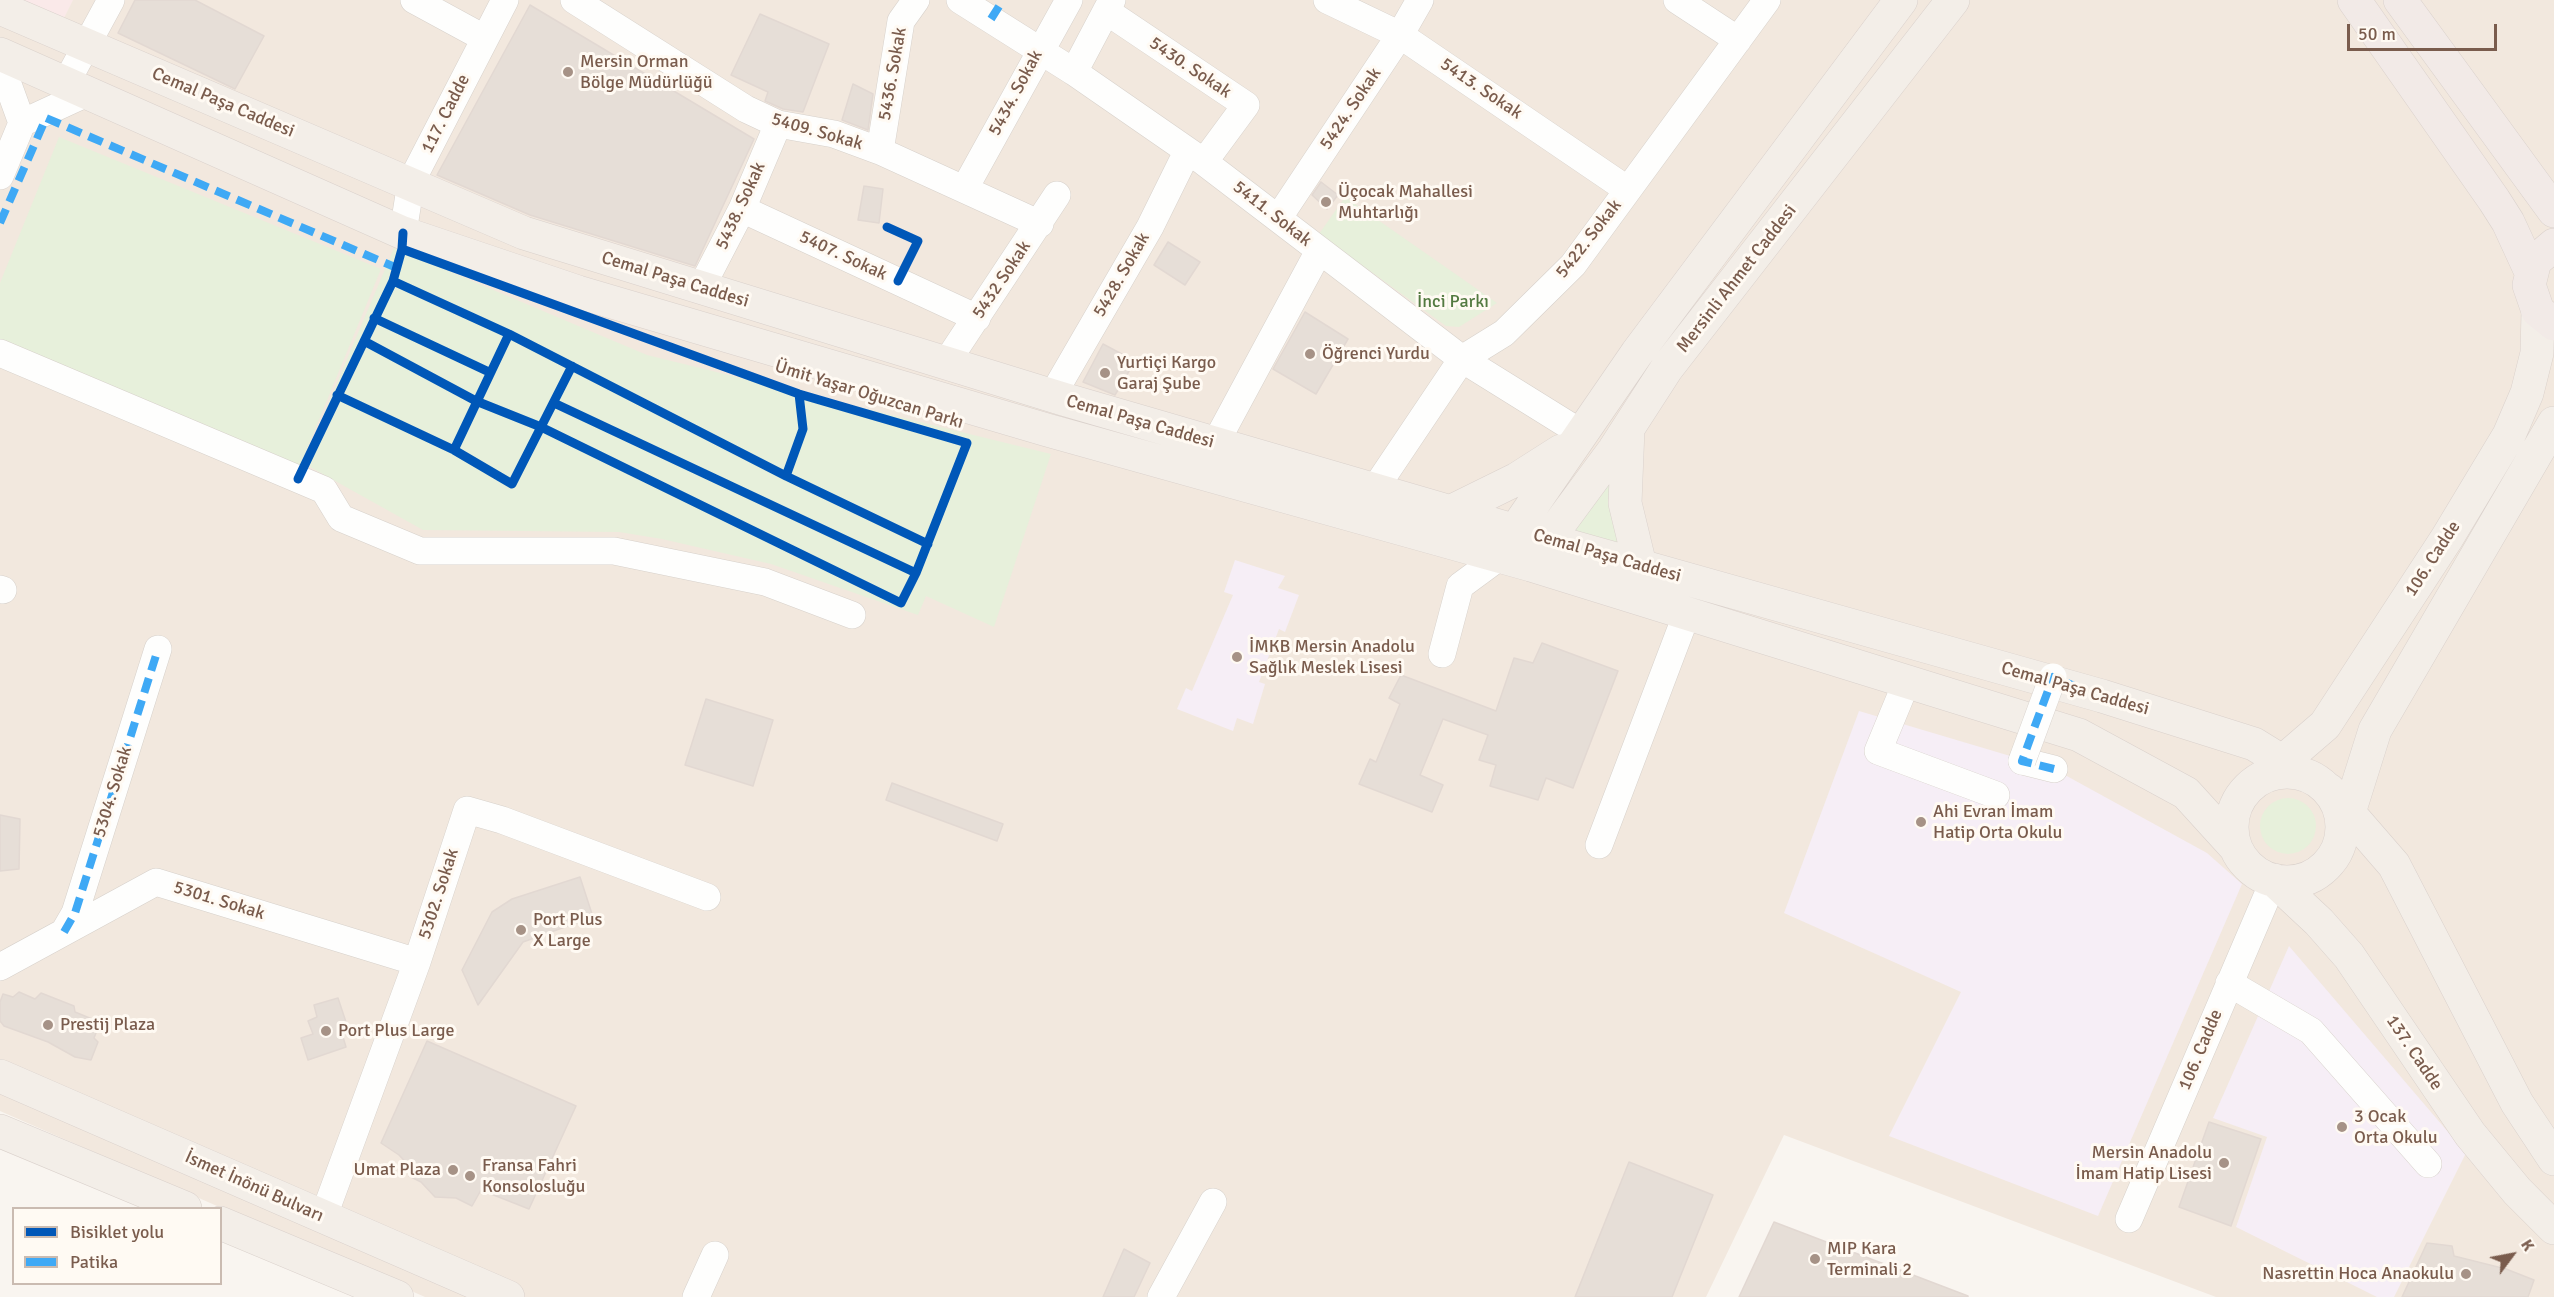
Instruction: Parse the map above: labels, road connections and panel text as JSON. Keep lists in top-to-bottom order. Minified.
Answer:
{"streets":{"main road":["Cemal Paşa Caddesi","Mersinli Ahmet Caddesi","106. Cadde","137. Cadde","İsmet İnönü Bulvarı"],"street":["5430. Sokak","5436. Sokak","5413. Sokak","5434. Sokak","5424. Sokak","117. Cadde","5409. Sokak","5438. Sokak","5411. Sokak","5422. Sokak","5407. Sokak","5428. Sokak","5432 Sokak","5304. Sokak","5302. Sokak","5301. Sokak"],"cycle path":["Ümit Yaşar Oğuzcan Parkı"]},"crossings":[["5430. Sokak","5411. Sokak"],["5430. Sokak","5428. Sokak"],["5436. Sokak","5409. Sokak"],["5413. Sokak","5424. Sokak"],["5413. Sokak","5422. Sokak"],["5434. Sokak","5409. Sokak"],["5434. Sokak","5411. Sokak"],["Cemal Paşa Caddesi","117. Cadde"],["Cemal Paşa Caddesi","5438. Sokak"],["Cemal Paşa Caddesi","5422. Sokak"],["Cemal Paşa Caddesi","5428. Sokak"],["Cemal Paşa Caddesi","Mersinli Ahmet Caddesi"],["Cemal Paşa Caddesi","5432 Sokak"],["Cemal Paşa Caddesi","106. Cadde"],["Cemal Paşa Caddesi","137. Cadde"],["5424. Sokak","5411. Sokak"],["5409. Sokak","5438. Sokak"],["5409. Sokak","5432 Sokak"],["5438. Sokak","5407. Sokak"],["5411. Sokak","5422. Sokak"],["5411. Sokak","5428. Sokak"],["5411. Sokak","Mersinli Ahmet Caddesi"],["5407. Sokak","5432 Sokak"],["106. Cadde","137. Cadde"],["5304. Sokak","5301. Sokak"],["5302. Sokak","5301. Sokak"],["5302. Sokak","İsmet İnönü Bulvarı"]],"parks":["İnci Parkı"],"places":["Mersin Orman Bölge Müdürlüğü","Üçocak Mahallesi Muhtarlığı","Öğrenci Yurdu","Yurtiçi Kargo Garaj Şube","İMKB Mersin Anadolu Sağlık Meslek Lisesi","Ahi Evran İmam Hatip Orta Okulu","Port Plus X Large","Prestij Plaza","Port Plus Large","3 Ocak Orta Okulu","Mersin Anadolu İmam Hatip Lisesi","Umat Plaza","Fransa Fahri Konsolosluğu","MIP Kara Terminali 2","Nasrettin Hoca Anaokulu"],"legend":["Bisiklet yolu","Patika"],"scale_bar":"50 m","north":"top right"}
